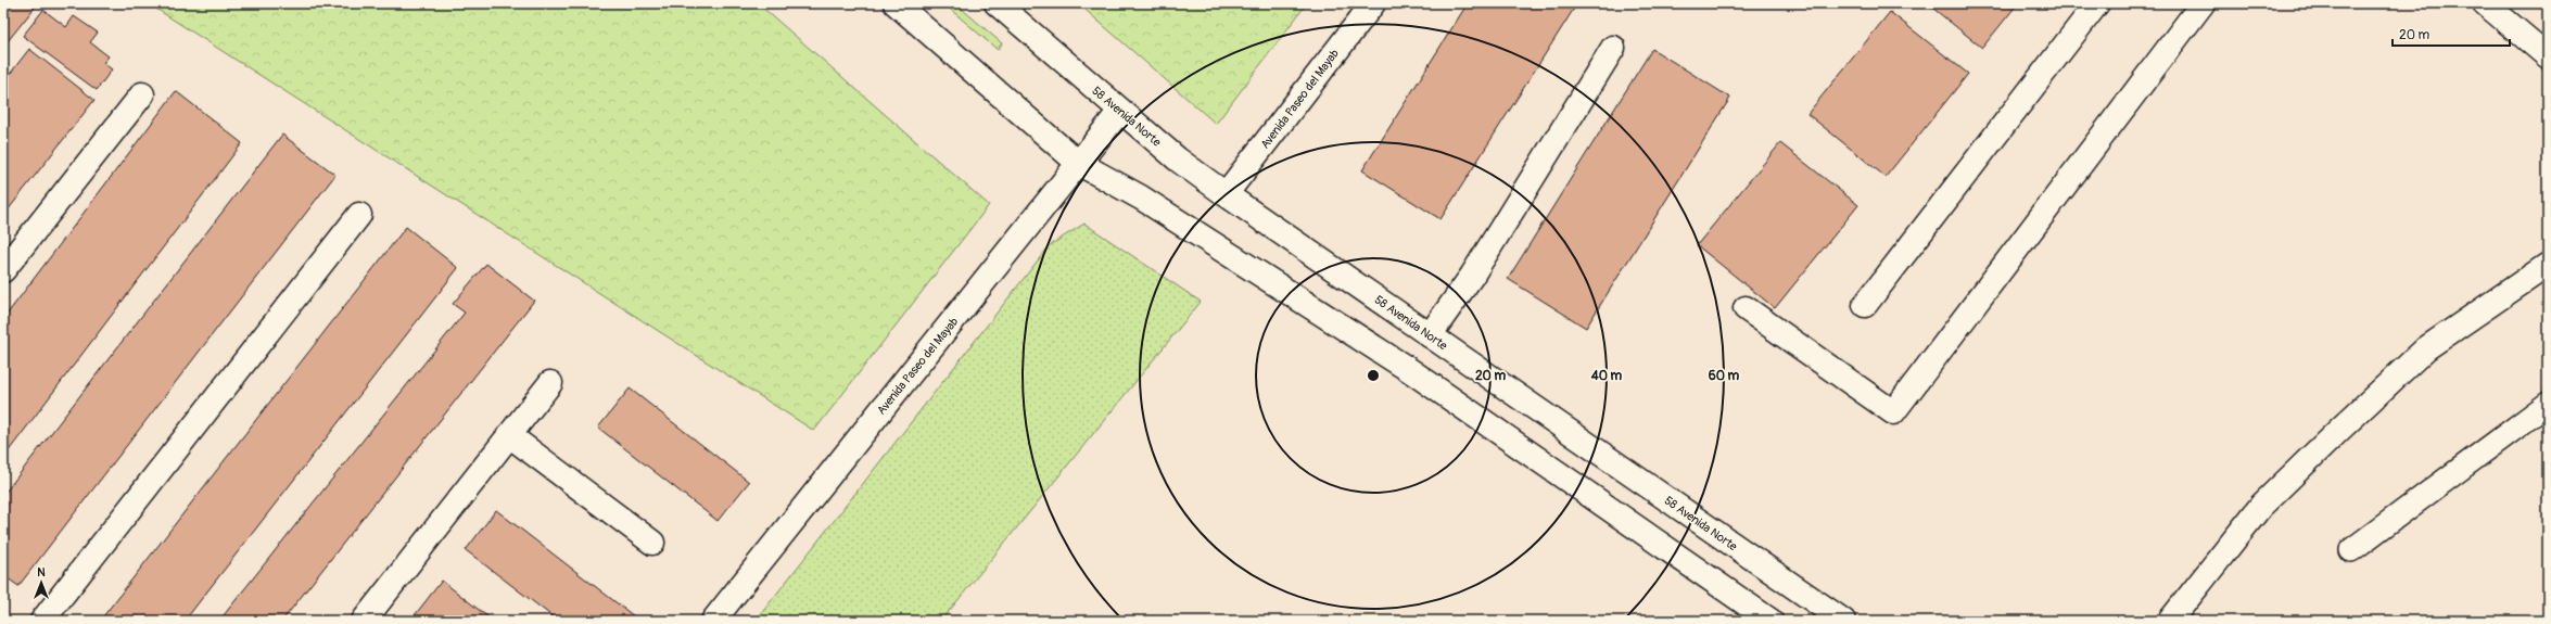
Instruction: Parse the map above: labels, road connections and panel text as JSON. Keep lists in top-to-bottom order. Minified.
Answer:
{"streets":{"street":["Avenida Paseo del Mayab","58 Avenida Norte"]},"crossings":[["Avenida Paseo del Mayab","58 Avenida Norte"]],"scale_bar":"20 m","north":"top","rings":["20 m","40 m","60 m"]}
